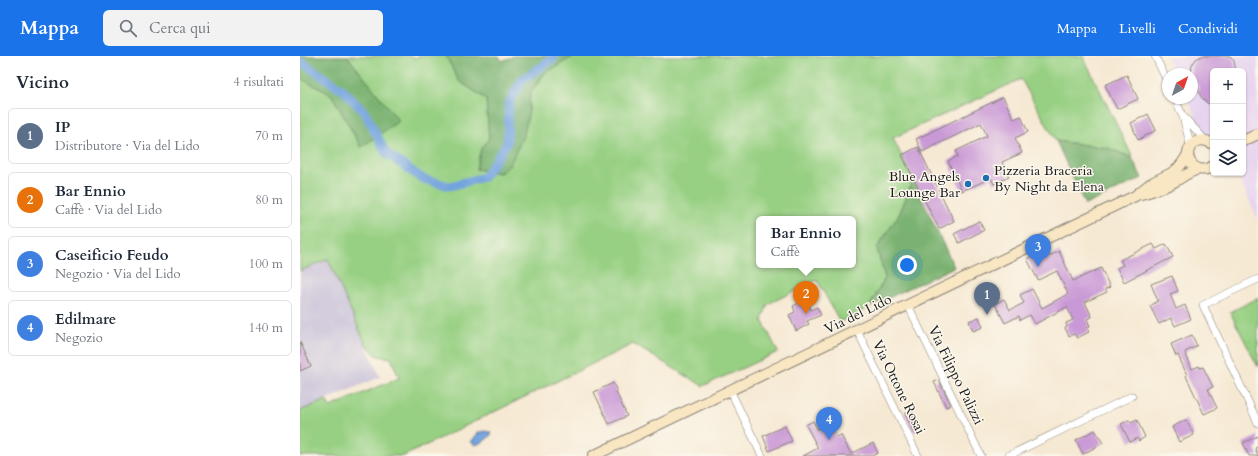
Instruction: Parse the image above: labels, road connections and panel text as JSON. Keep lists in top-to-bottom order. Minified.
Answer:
{"streets":{"main road":["Via del Lido"],"street":["Via Filippo Palizzi","Via Ottone Rosai"]},"crossings":[["Via del Lido","Via Filippo Palizzi"],["Via del Lido","Via Ottone Rosai"]],"places":["Pizzeria Braceria By Night da Elena","Blue Angels Lounge Bar"],"north":"top right","page":{"header":"Mappa","search":"Cerca qui","nav":["Mappa","Livelli","Condividi"],"heading":["Vicino","4 risultati"],"map_buttons":["+","−"],"list":[{"mark":"1","name":"IP","note":"Distributore · Via del Lido","value":"70 m"},{"mark":"2","name":"Bar Ennio","note":"Caffè · Via del Lido","value":"80 m"},{"mark":"3","name":"Caseificio Feudo","note":"Negozio · Via del Lido","value":"100 m"},{"mark":"4","name":"Edilmare","note":"Negozio","value":"140 m"}],"popup":["Bar Ennio","Caffè"],"pins":["3","2","1","4"]}}
